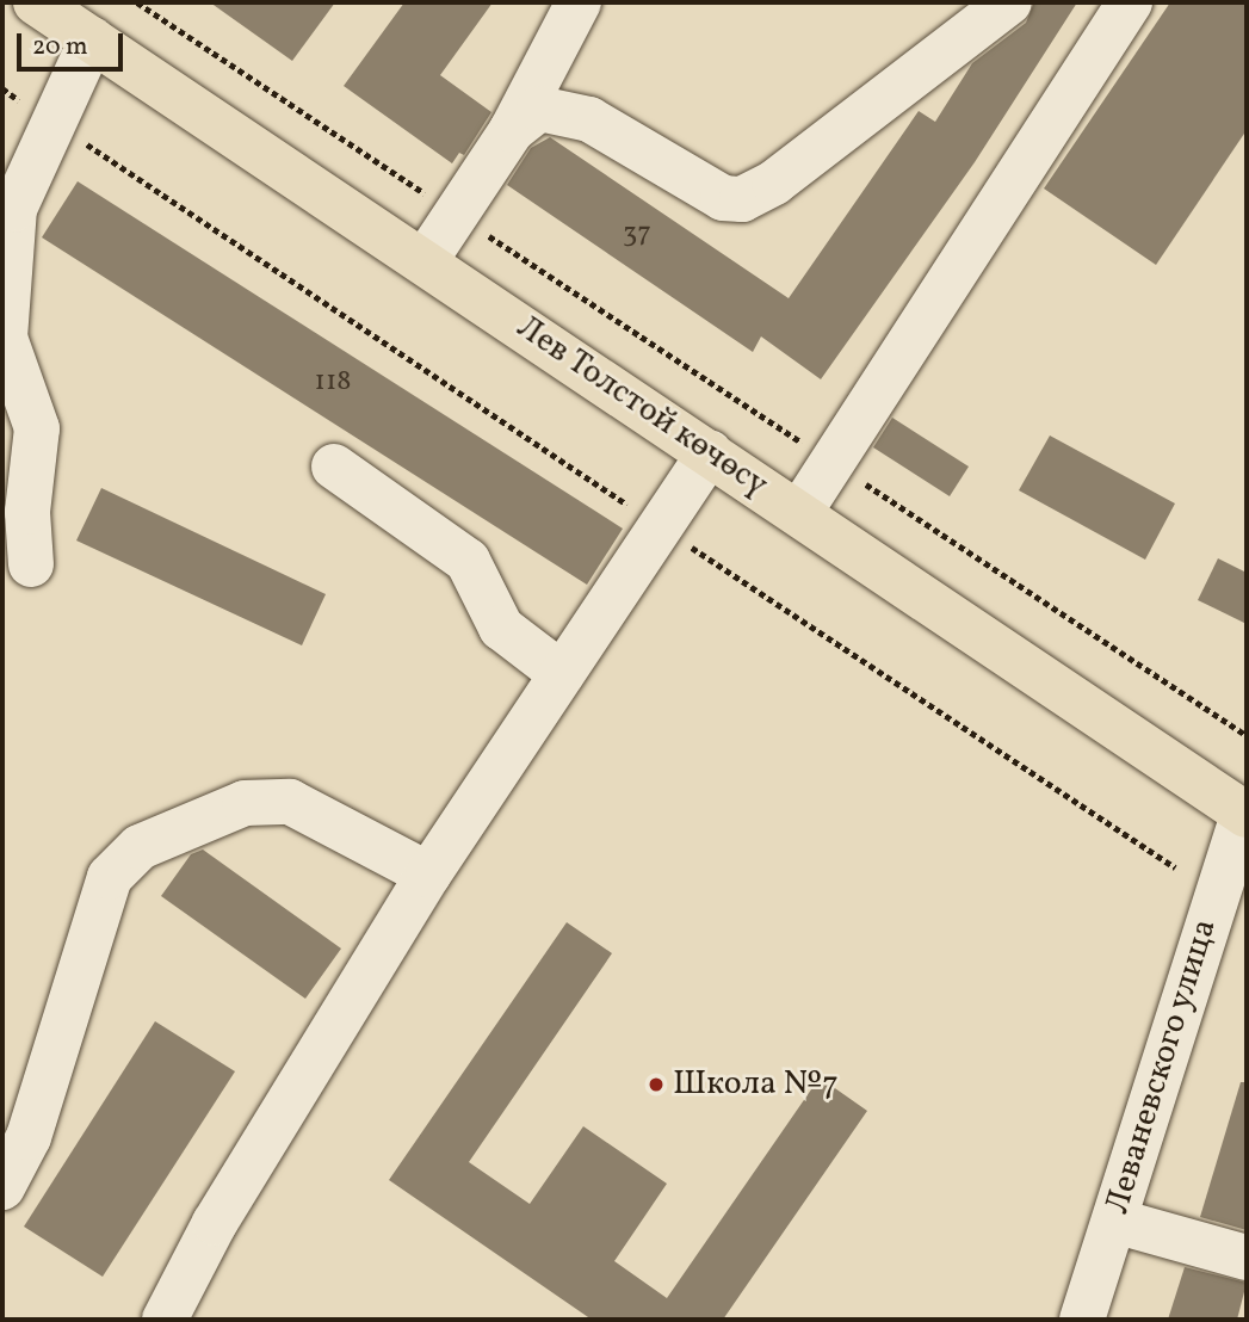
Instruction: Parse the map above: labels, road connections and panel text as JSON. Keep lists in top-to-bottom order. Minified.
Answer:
{"streets":{"main road":["Лев Толстой көчөсү"],"street":["Леваневского улица"]},"crossings":[["Лев Толстой көчөсү","Леваневского улица"]],"places":["Школа №7"],"house_numbers":["37","118"],"scale_bar":"20 m"}
